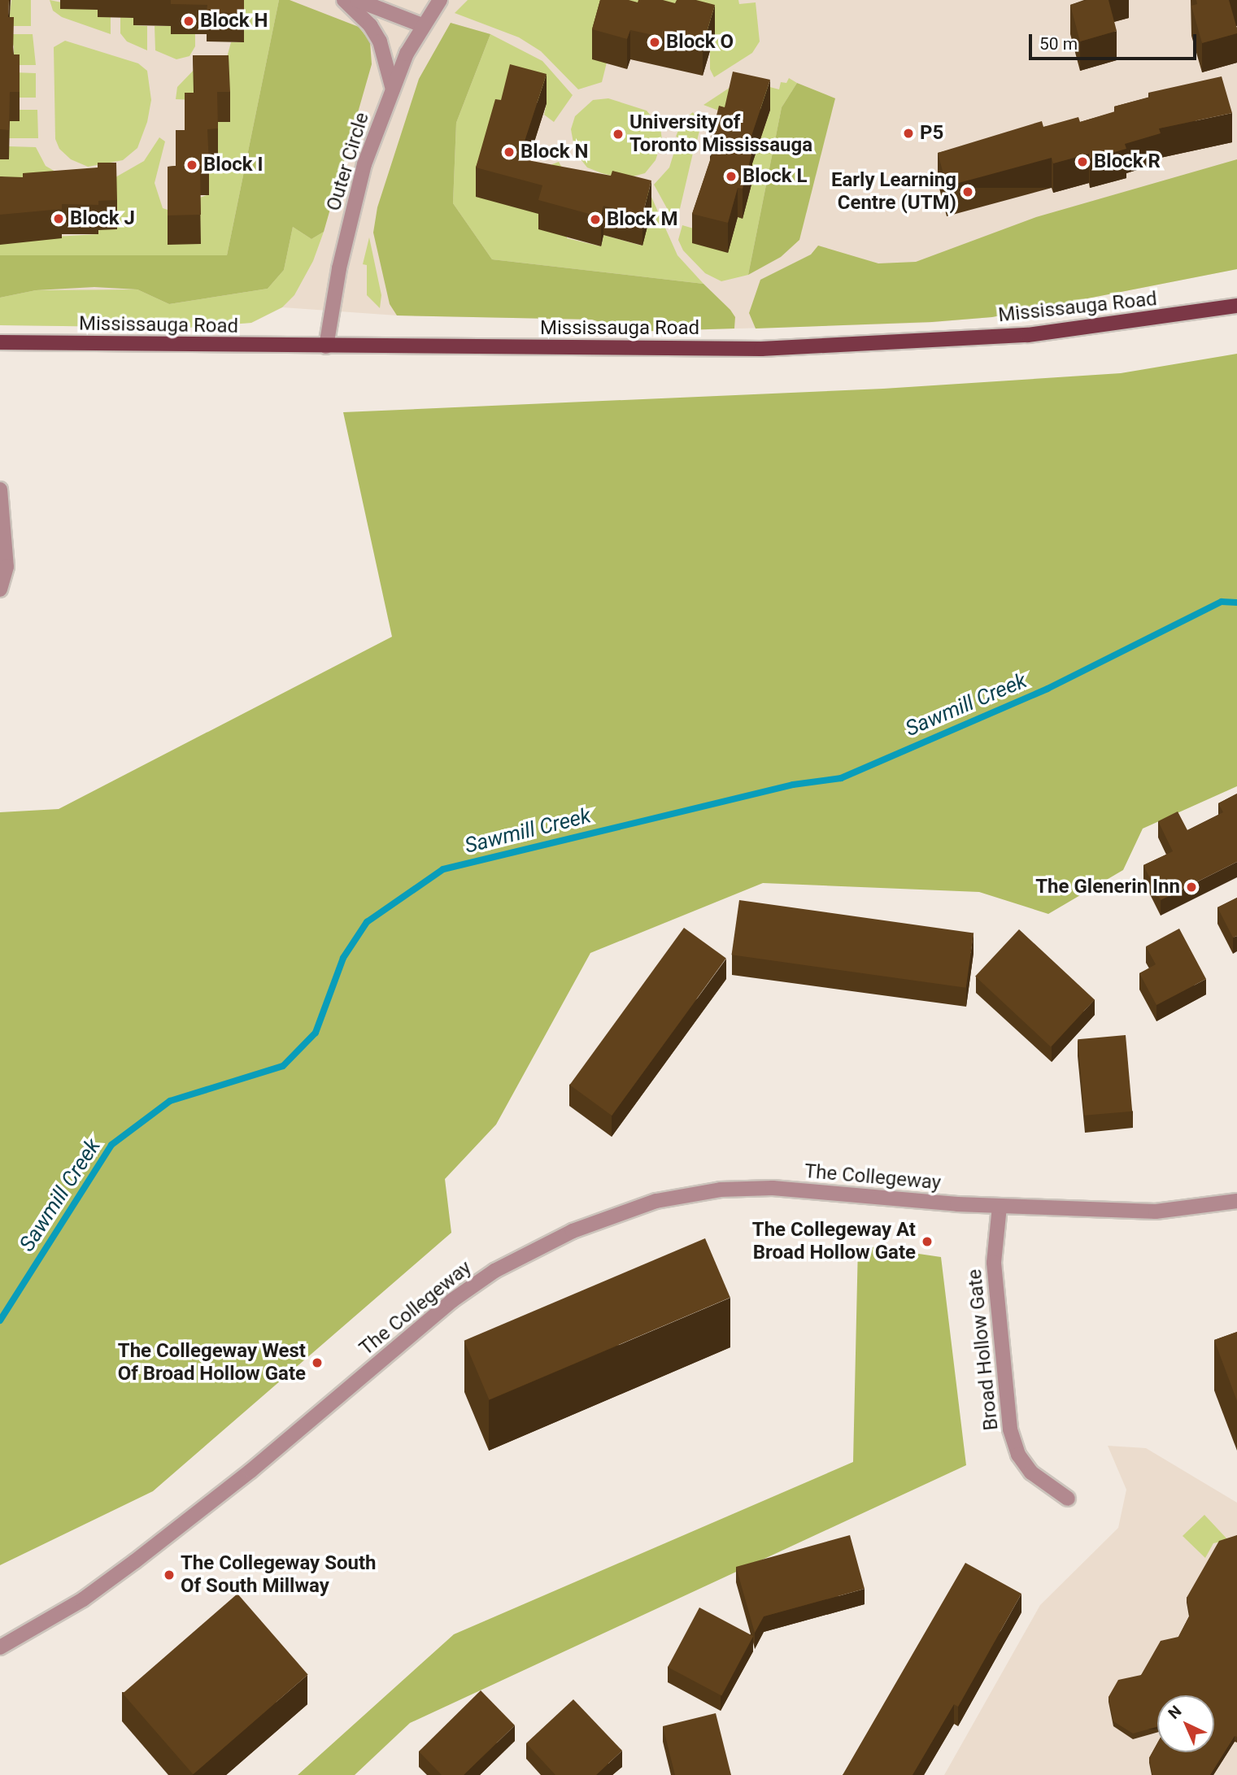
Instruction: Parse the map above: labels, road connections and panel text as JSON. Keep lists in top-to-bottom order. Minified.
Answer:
{"streets":{"main road":["Mississauga Road"],"street":["Outer Circle","The Collegeway","Broad Hollow Gate"]},"crossings":[["Outer Circle","Mississauga Road"],["The Collegeway","Broad Hollow Gate"]],"water":["Sawmill Creek"],"places":["Block H","Block O","P5","University of Toronto Mississauga","Block N","Block R","Block I","Block L","Early Learning Centre (UTM)","Block J","Block M","The Glenerin Inn","The Collegeway At Broad Hollow Gate","The Collegeway West Of Broad Hollow Gate","The Collegeway South Of South Millway"],"scale_bar":"50 m","north":"top left"}
